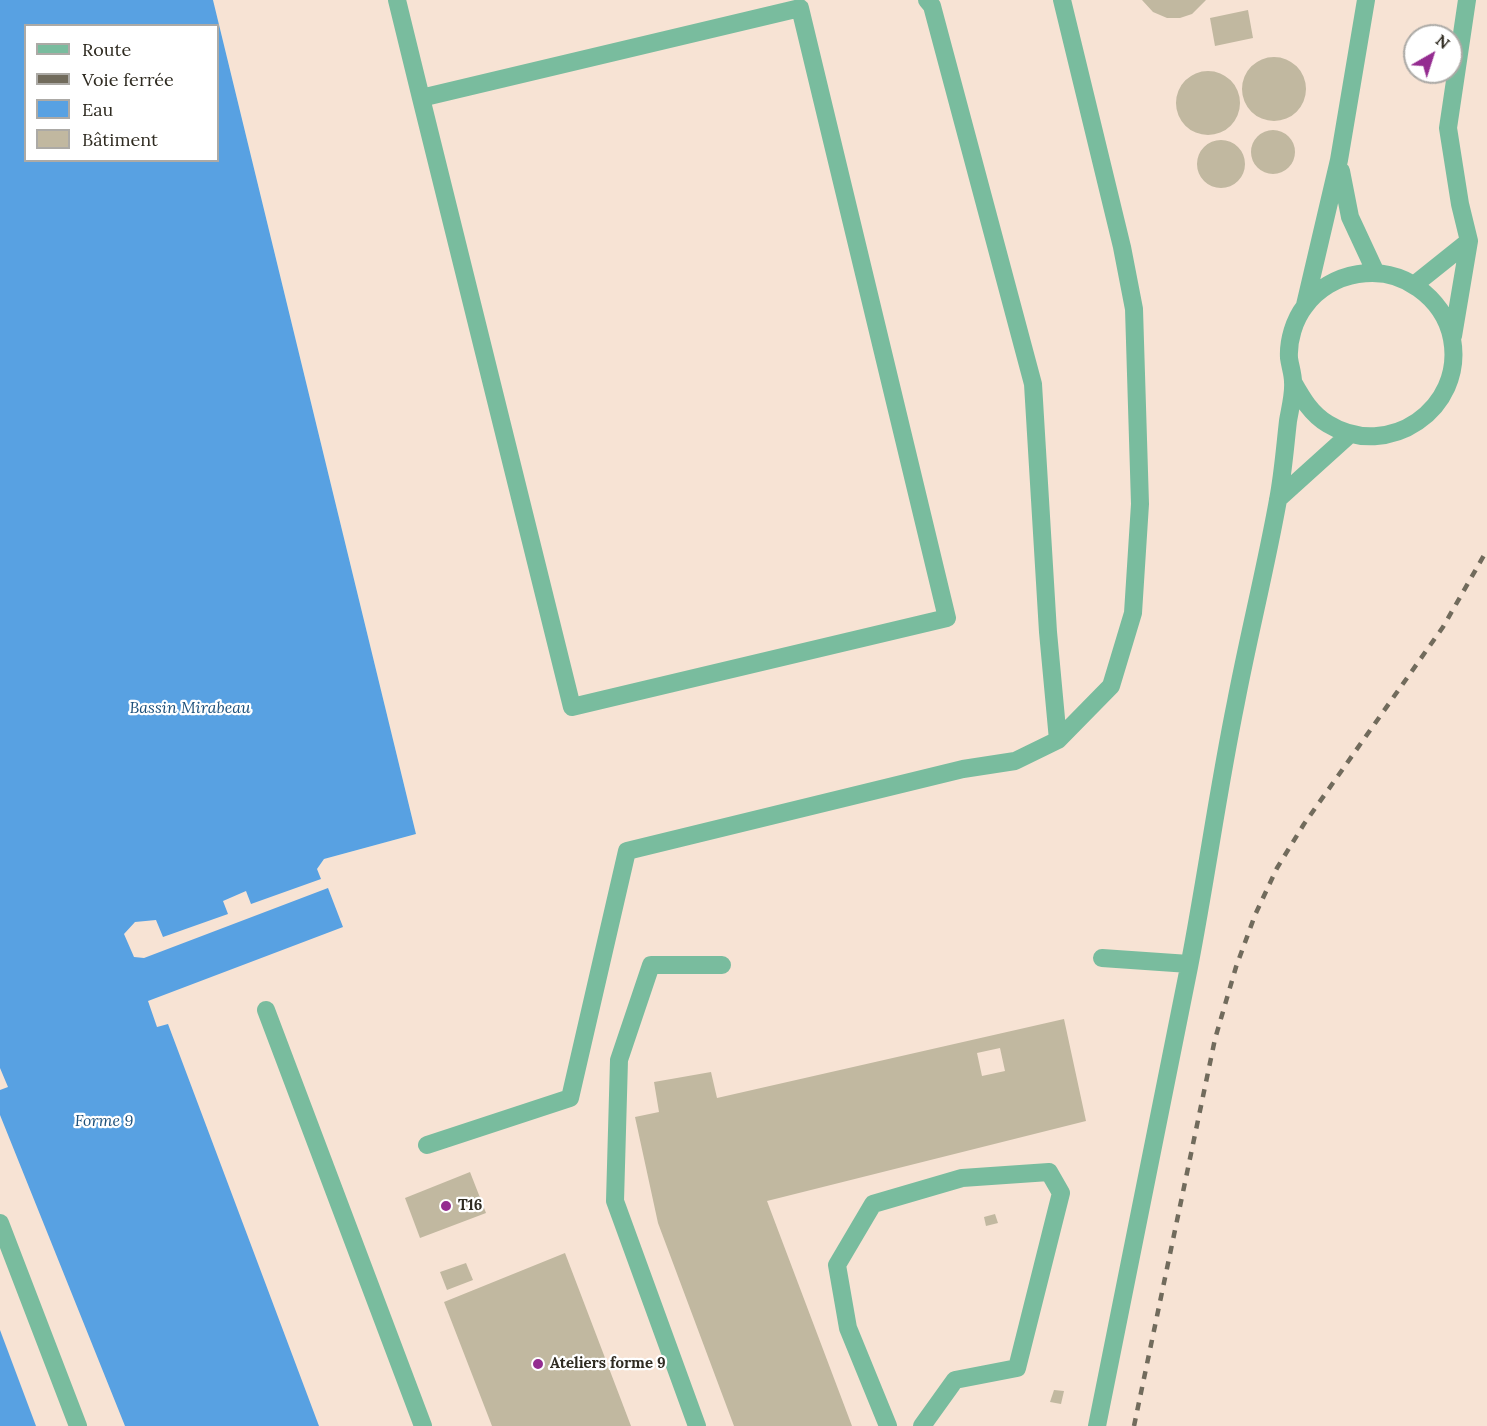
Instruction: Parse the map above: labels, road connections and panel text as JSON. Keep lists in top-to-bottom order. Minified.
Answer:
{"water":["Bassin Mirabeau","Forme 9"],"places":["T16","Ateliers forme 9"],"legend":["Route","Voie ferrée","Eau","Bâtiment"],"north":"top right"}
